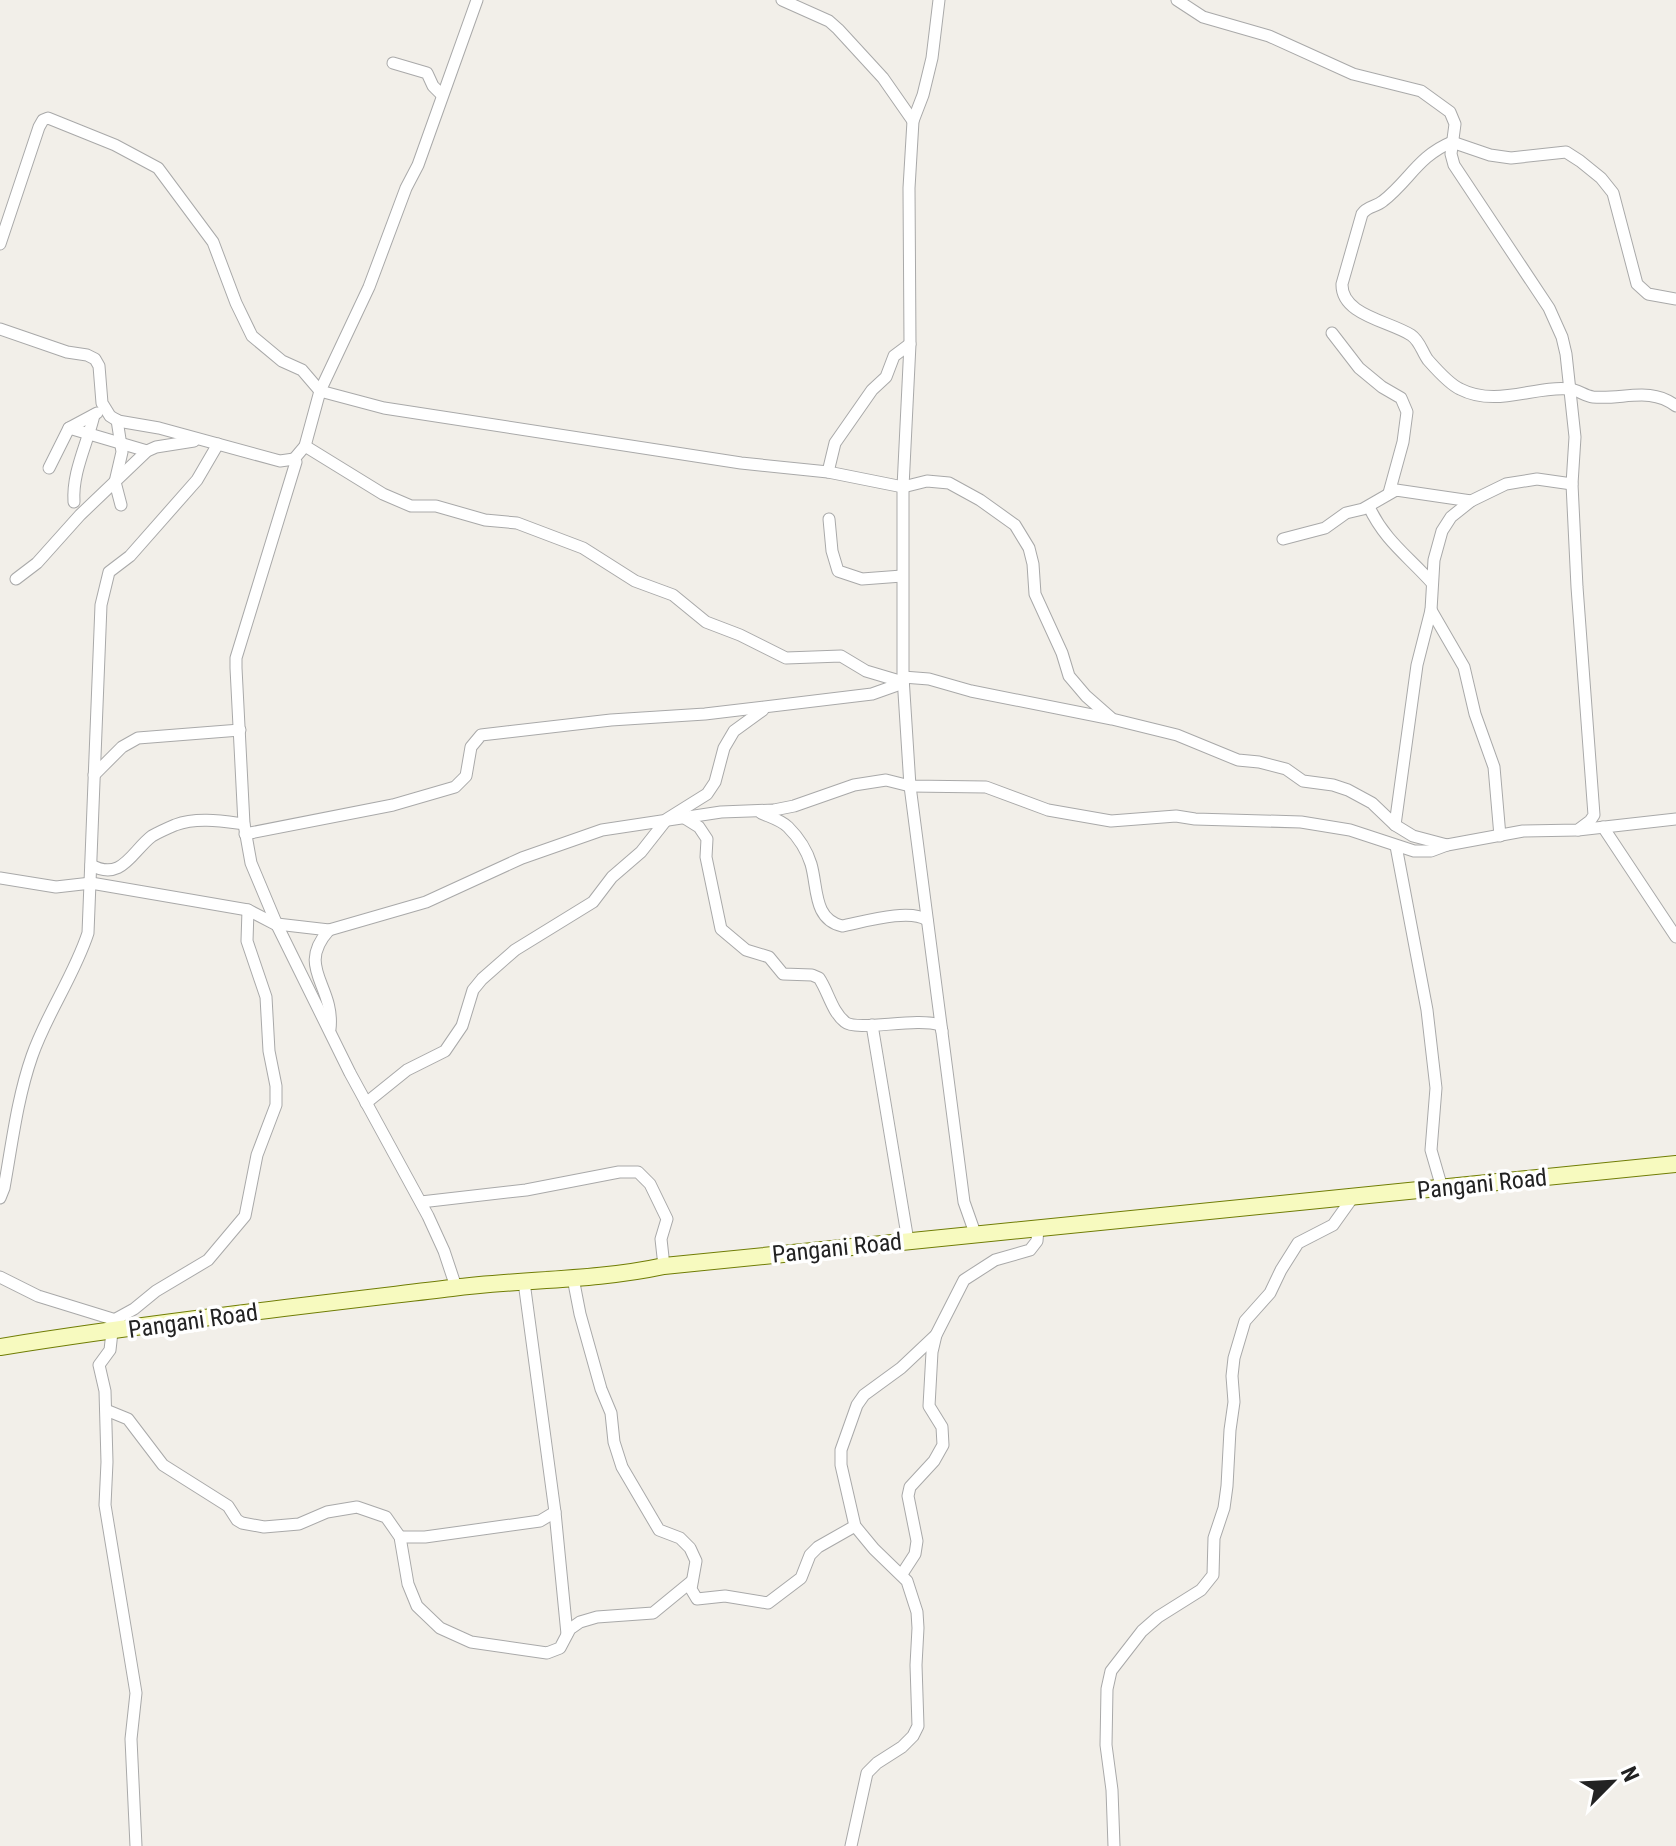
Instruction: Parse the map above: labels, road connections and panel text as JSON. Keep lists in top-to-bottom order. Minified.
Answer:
{"streets":{"main road":["Pangani Road"]},"north":"top right"}
